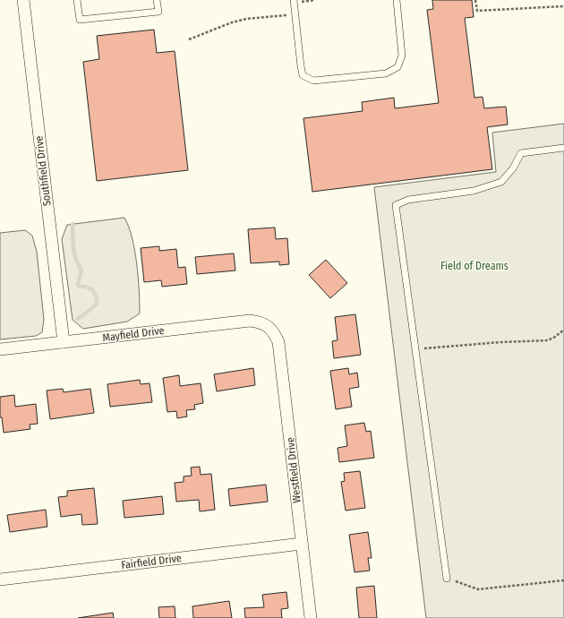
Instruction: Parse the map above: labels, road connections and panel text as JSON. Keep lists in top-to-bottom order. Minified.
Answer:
{"streets":{"street":["Southfield Drive","Mayfield Drive","Westfield Drive","Fairfield Drive"]},"crossings":[["Southfield Drive","Mayfield Drive"],["Mayfield Drive","Westfield Drive"],["Westfield Drive","Fairfield Drive"]],"parks":["Field of Dreams"]}
